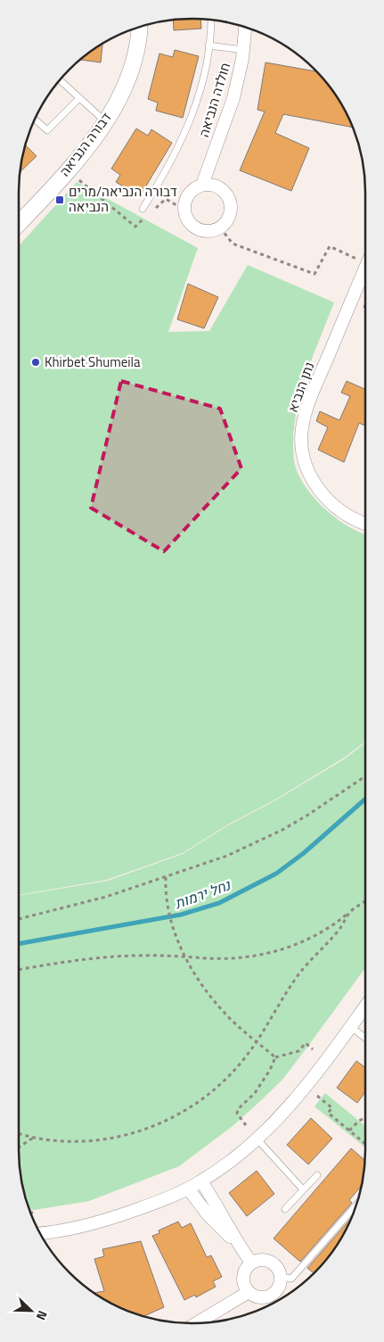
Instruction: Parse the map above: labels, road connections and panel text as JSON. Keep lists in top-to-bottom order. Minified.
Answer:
{"streets":{"street":["חולדה הנביאה","דבורה הנביאה","נתן הנביא"]},"water":["נחל ירמות"],"places":{"transit":["דבורה הנביאה/מרים הנביאה"],"other":["Khirbet Shumeila"]},"north":"bottom right"}
